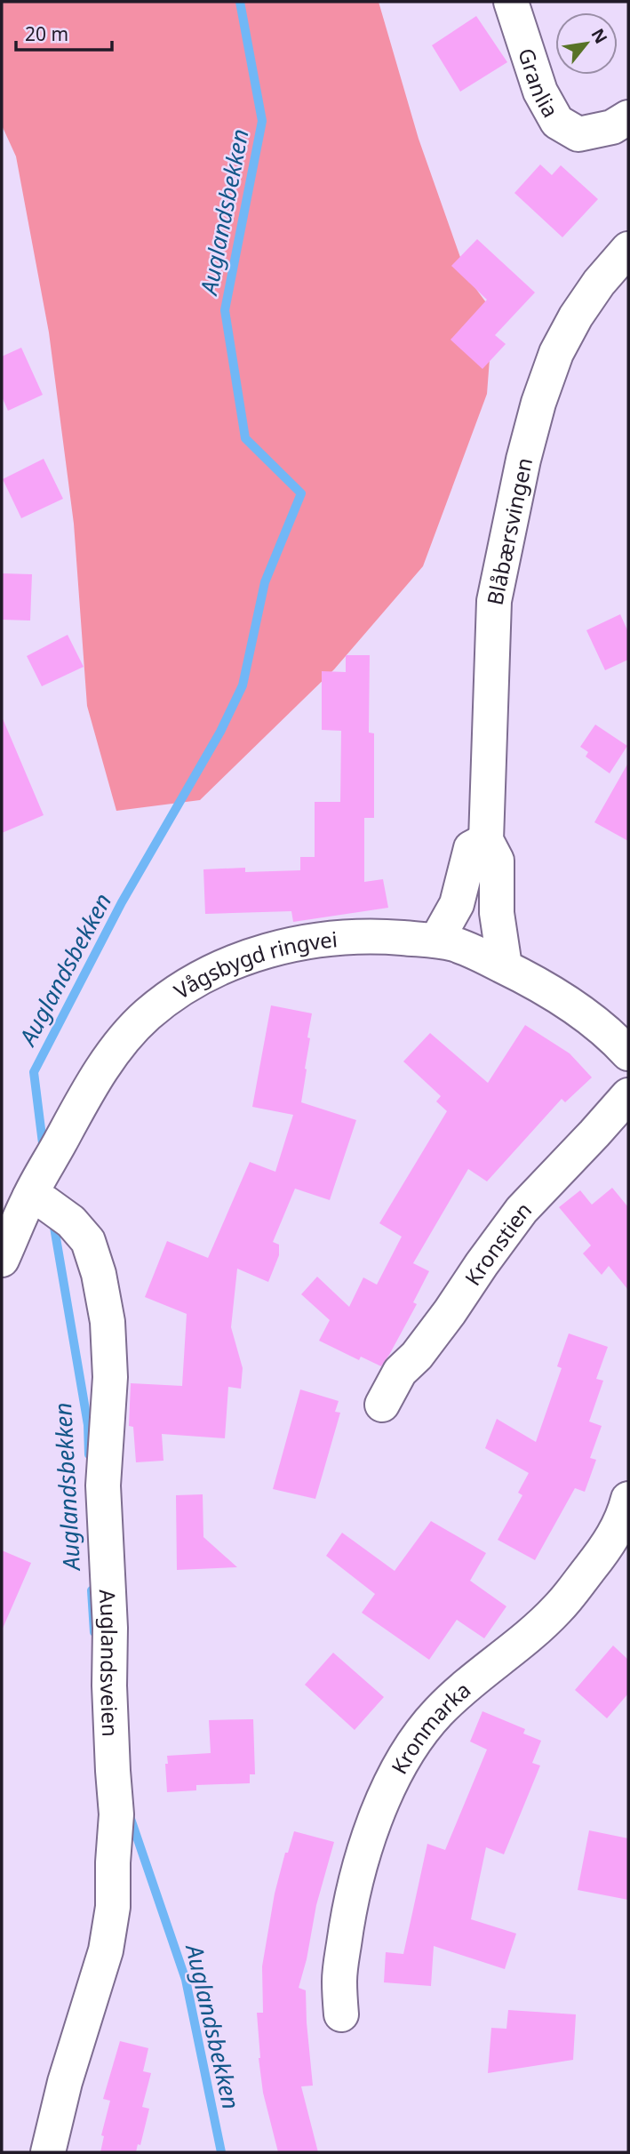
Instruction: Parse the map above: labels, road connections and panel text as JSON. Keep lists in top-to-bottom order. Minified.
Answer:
{"streets":{"street":["Granlia","Blåbærsvingen","Vågsbygd ringvei","Kronstien","Auglandsveien","Kronmarka"]},"crossings":[["Blåbærsvingen","Vågsbygd ringvei"],["Vågsbygd ringvei","Auglandsveien"]],"water":["Auglandsbekken"],"scale_bar":"20 m","north":"top right"}
